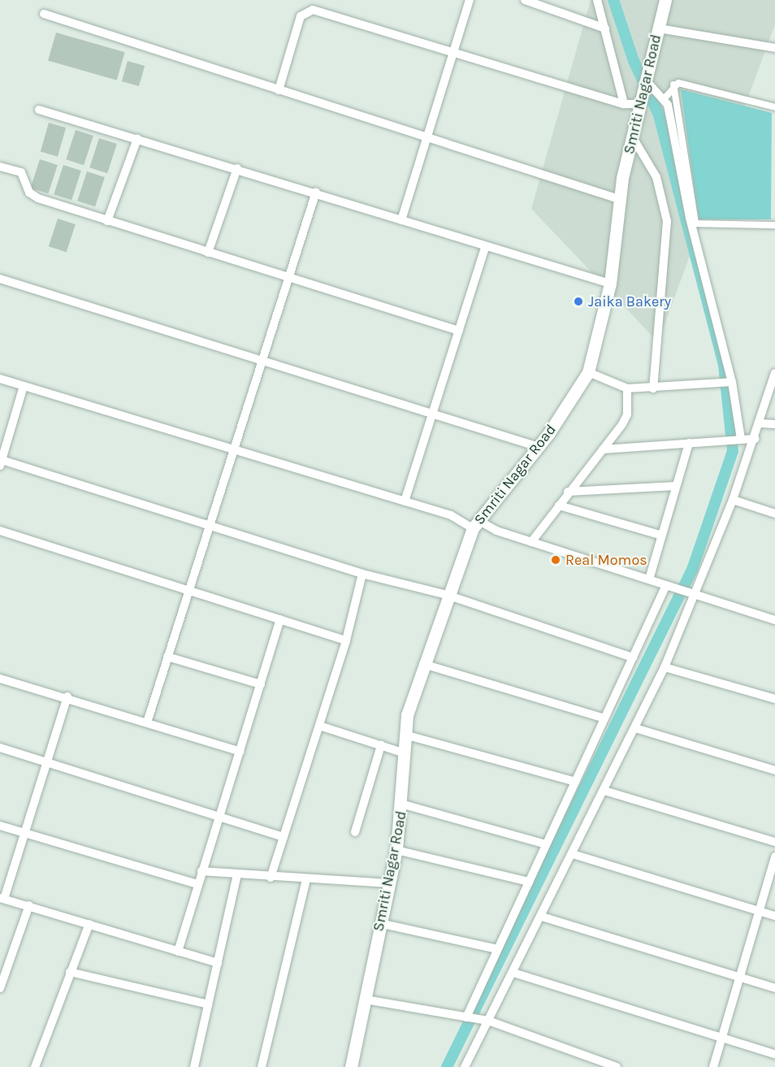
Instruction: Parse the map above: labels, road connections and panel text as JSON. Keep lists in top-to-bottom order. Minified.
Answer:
{"streets":{"main road":["Smriti Nagar Road"]},"places":["Jaika Bakery","Real Momos"]}
